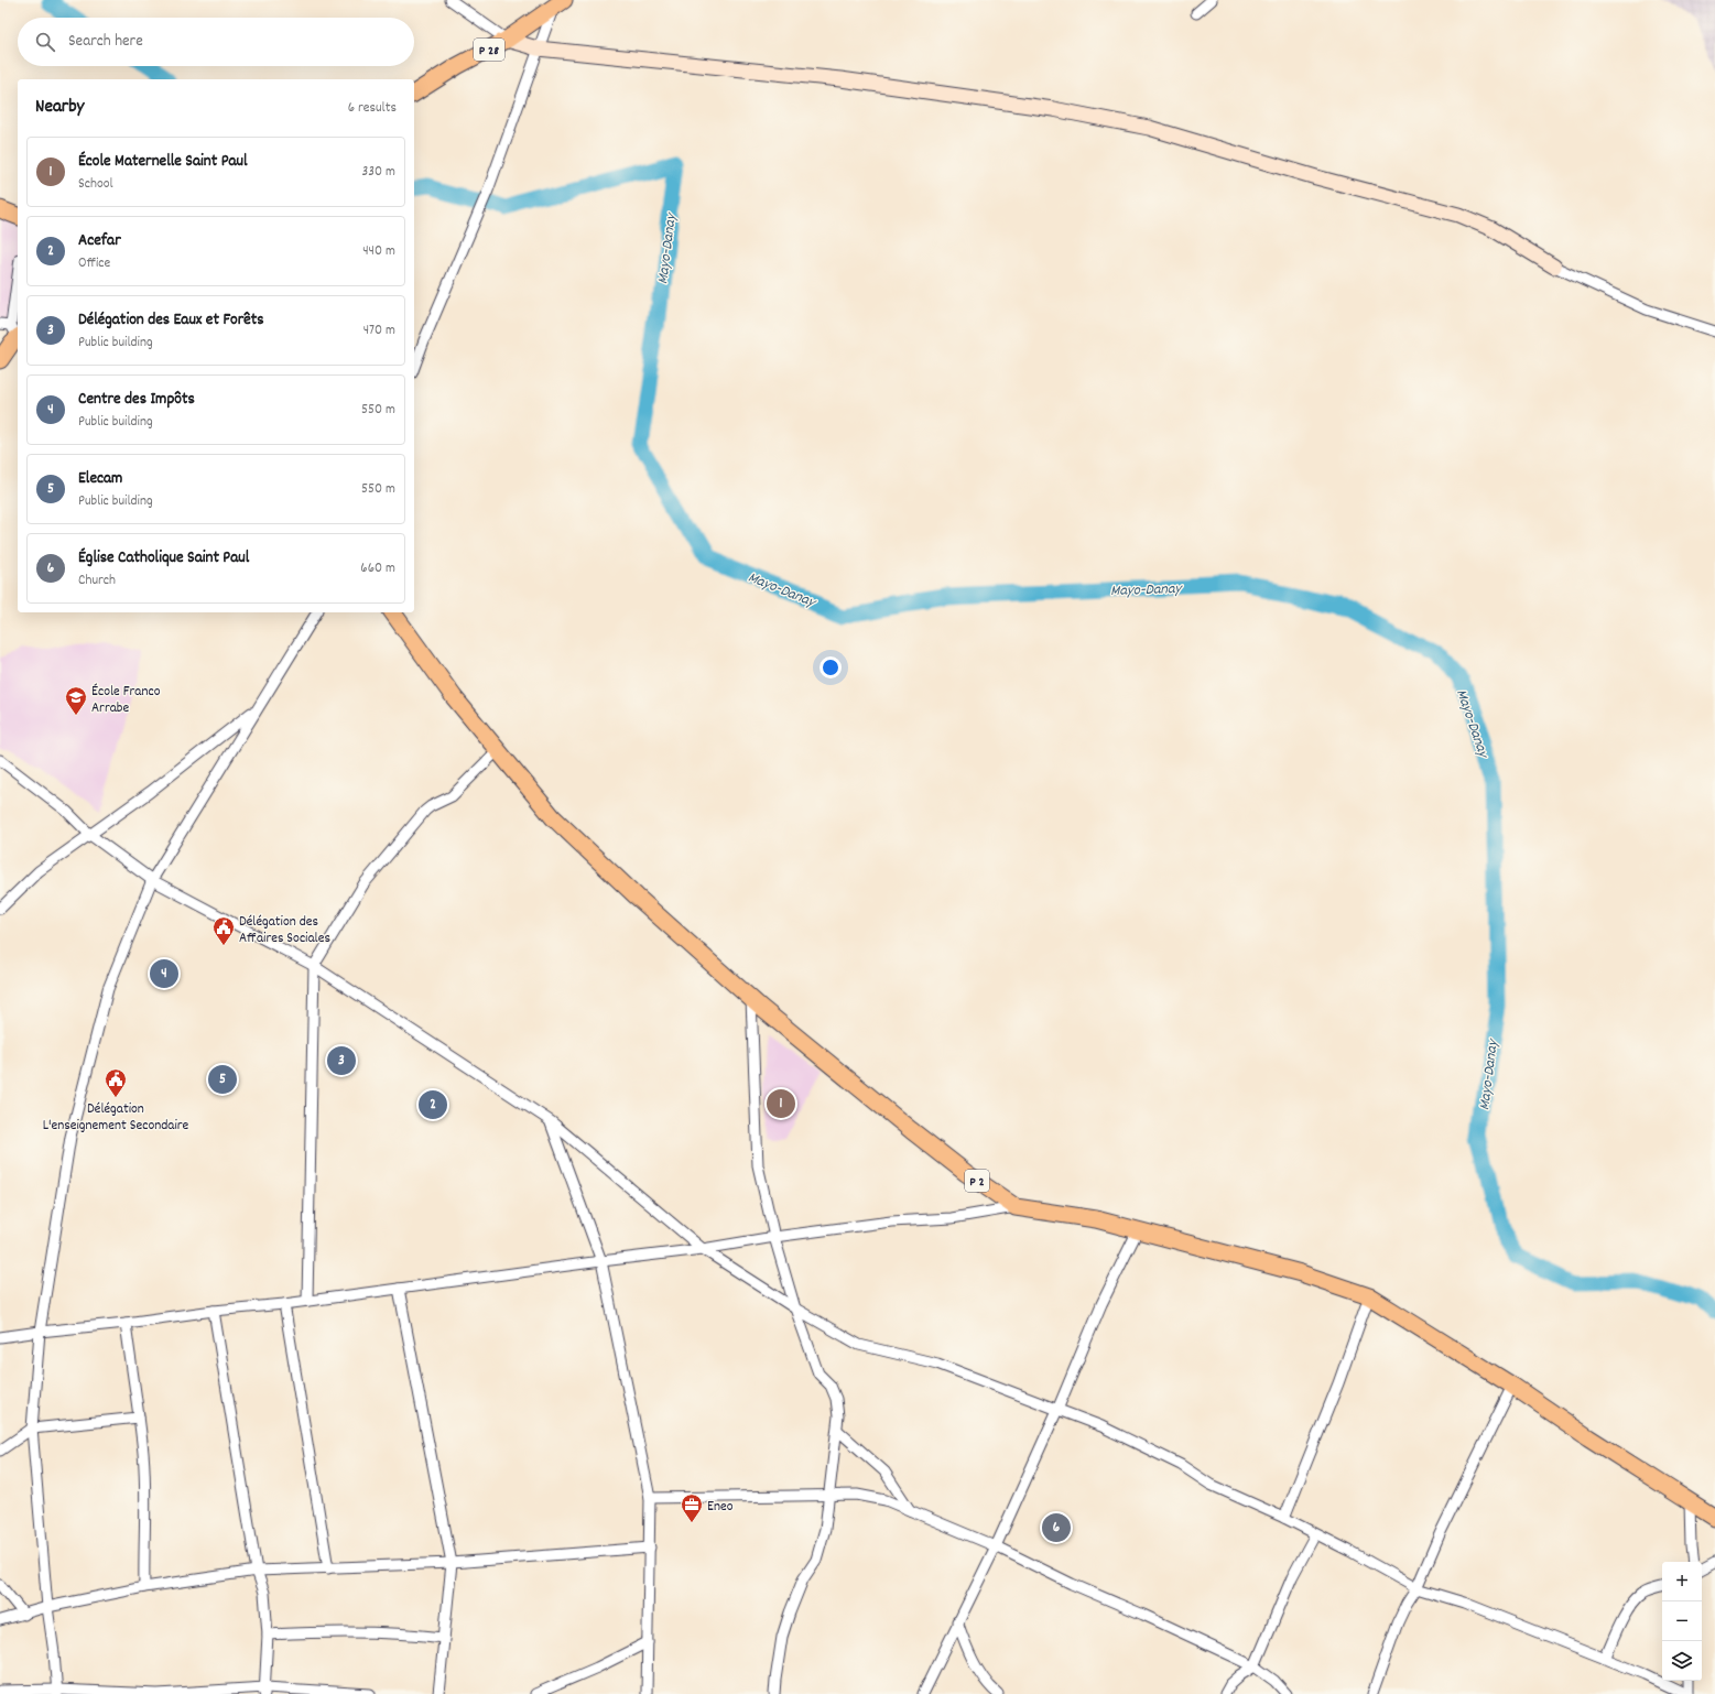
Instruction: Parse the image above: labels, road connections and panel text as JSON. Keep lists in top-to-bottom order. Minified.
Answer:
{"streets":{"main road":["P 28","P 2"]},"water":["Mayo-Danay"],"places":{"school or university":["École Franco Arrabe"],"public building":["Délégation des Affaires Sociales","Délégation L'enseignement Secondaire"],"office":["Eneo"]},"page":{"search":"Search here","heading":["Nearby","6 results"],"list":[{"mark":"1","name":"École Maternelle Saint Paul","note":"School","value":"330 m"},{"mark":"2","name":"Acefar","note":"Office","value":"440 m"},{"mark":"3","name":"Délégation des Eaux et Forêts","note":"Public building","value":"470 m"},{"mark":"4","name":"Centre des Impôts","note":"Public building","value":"550 m"},{"mark":"5","name":"Elecam","note":"Public building","value":"550 m"},{"mark":"6","name":"Église Catholique Saint Paul","note":"Church","value":"660 m"}],"pins":["4","3","5","1","2","6"],"map_buttons":["+","−"]}}
